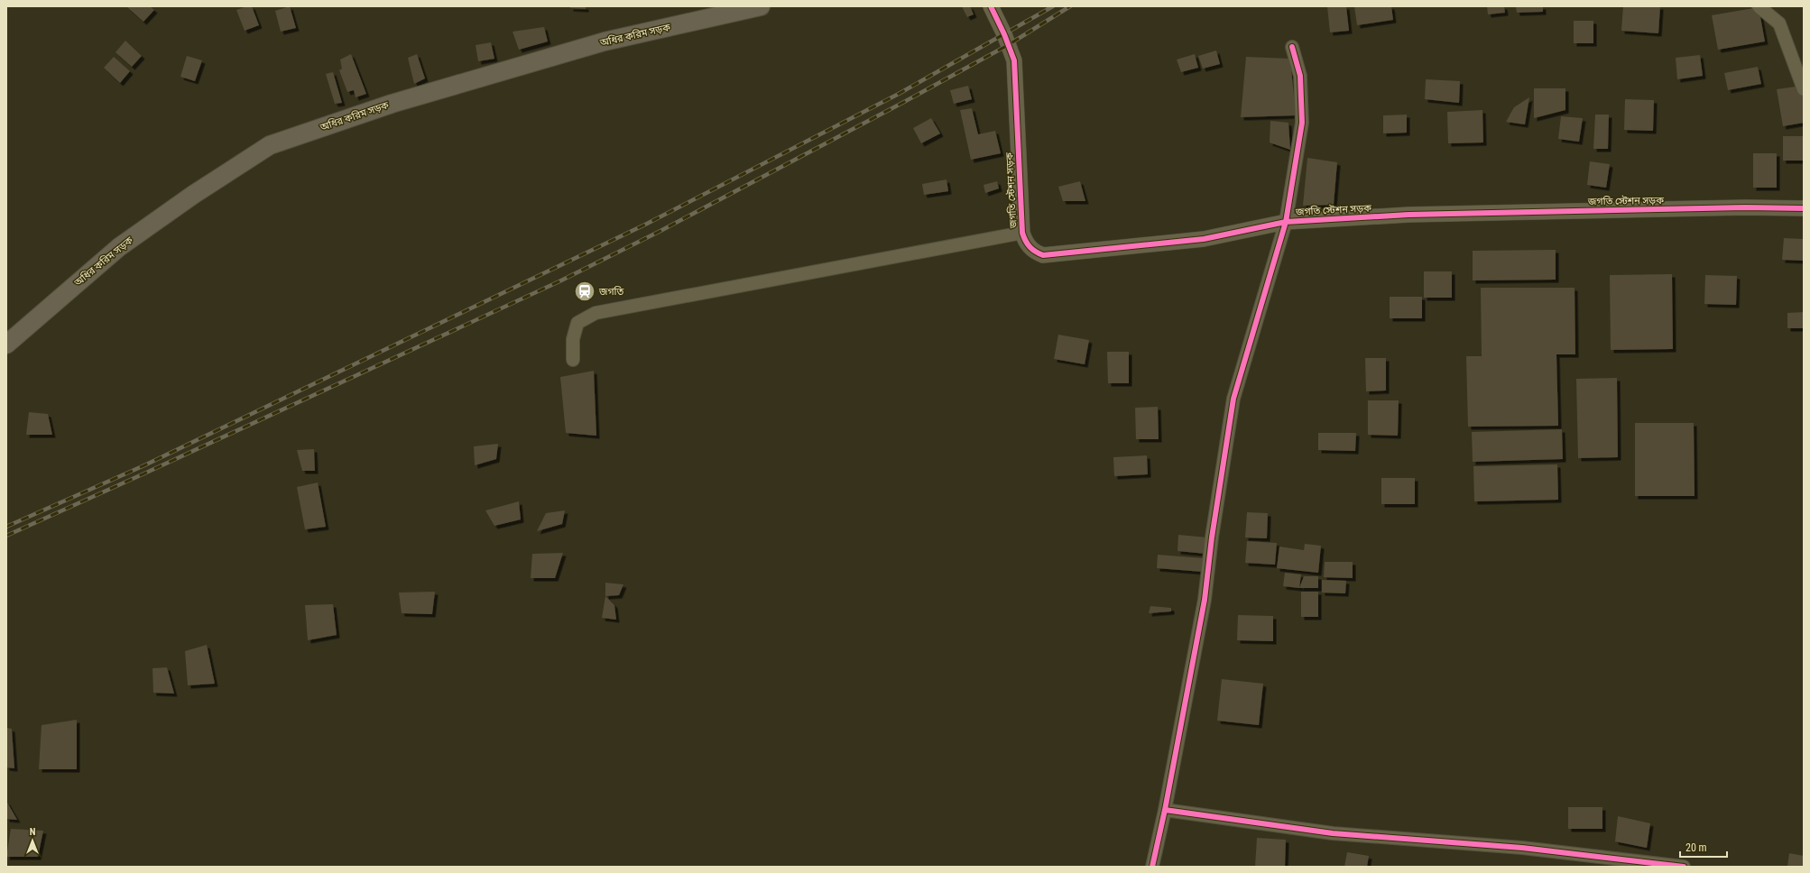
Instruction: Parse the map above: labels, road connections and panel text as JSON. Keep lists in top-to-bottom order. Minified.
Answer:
{"streets":{"main road":["অধির করিম সড়ক"],"street":["জগতি স্টেশন সড়ক"]},"places":{"station":["জগতি"]},"scale_bar":"20 m","north":"top"}
